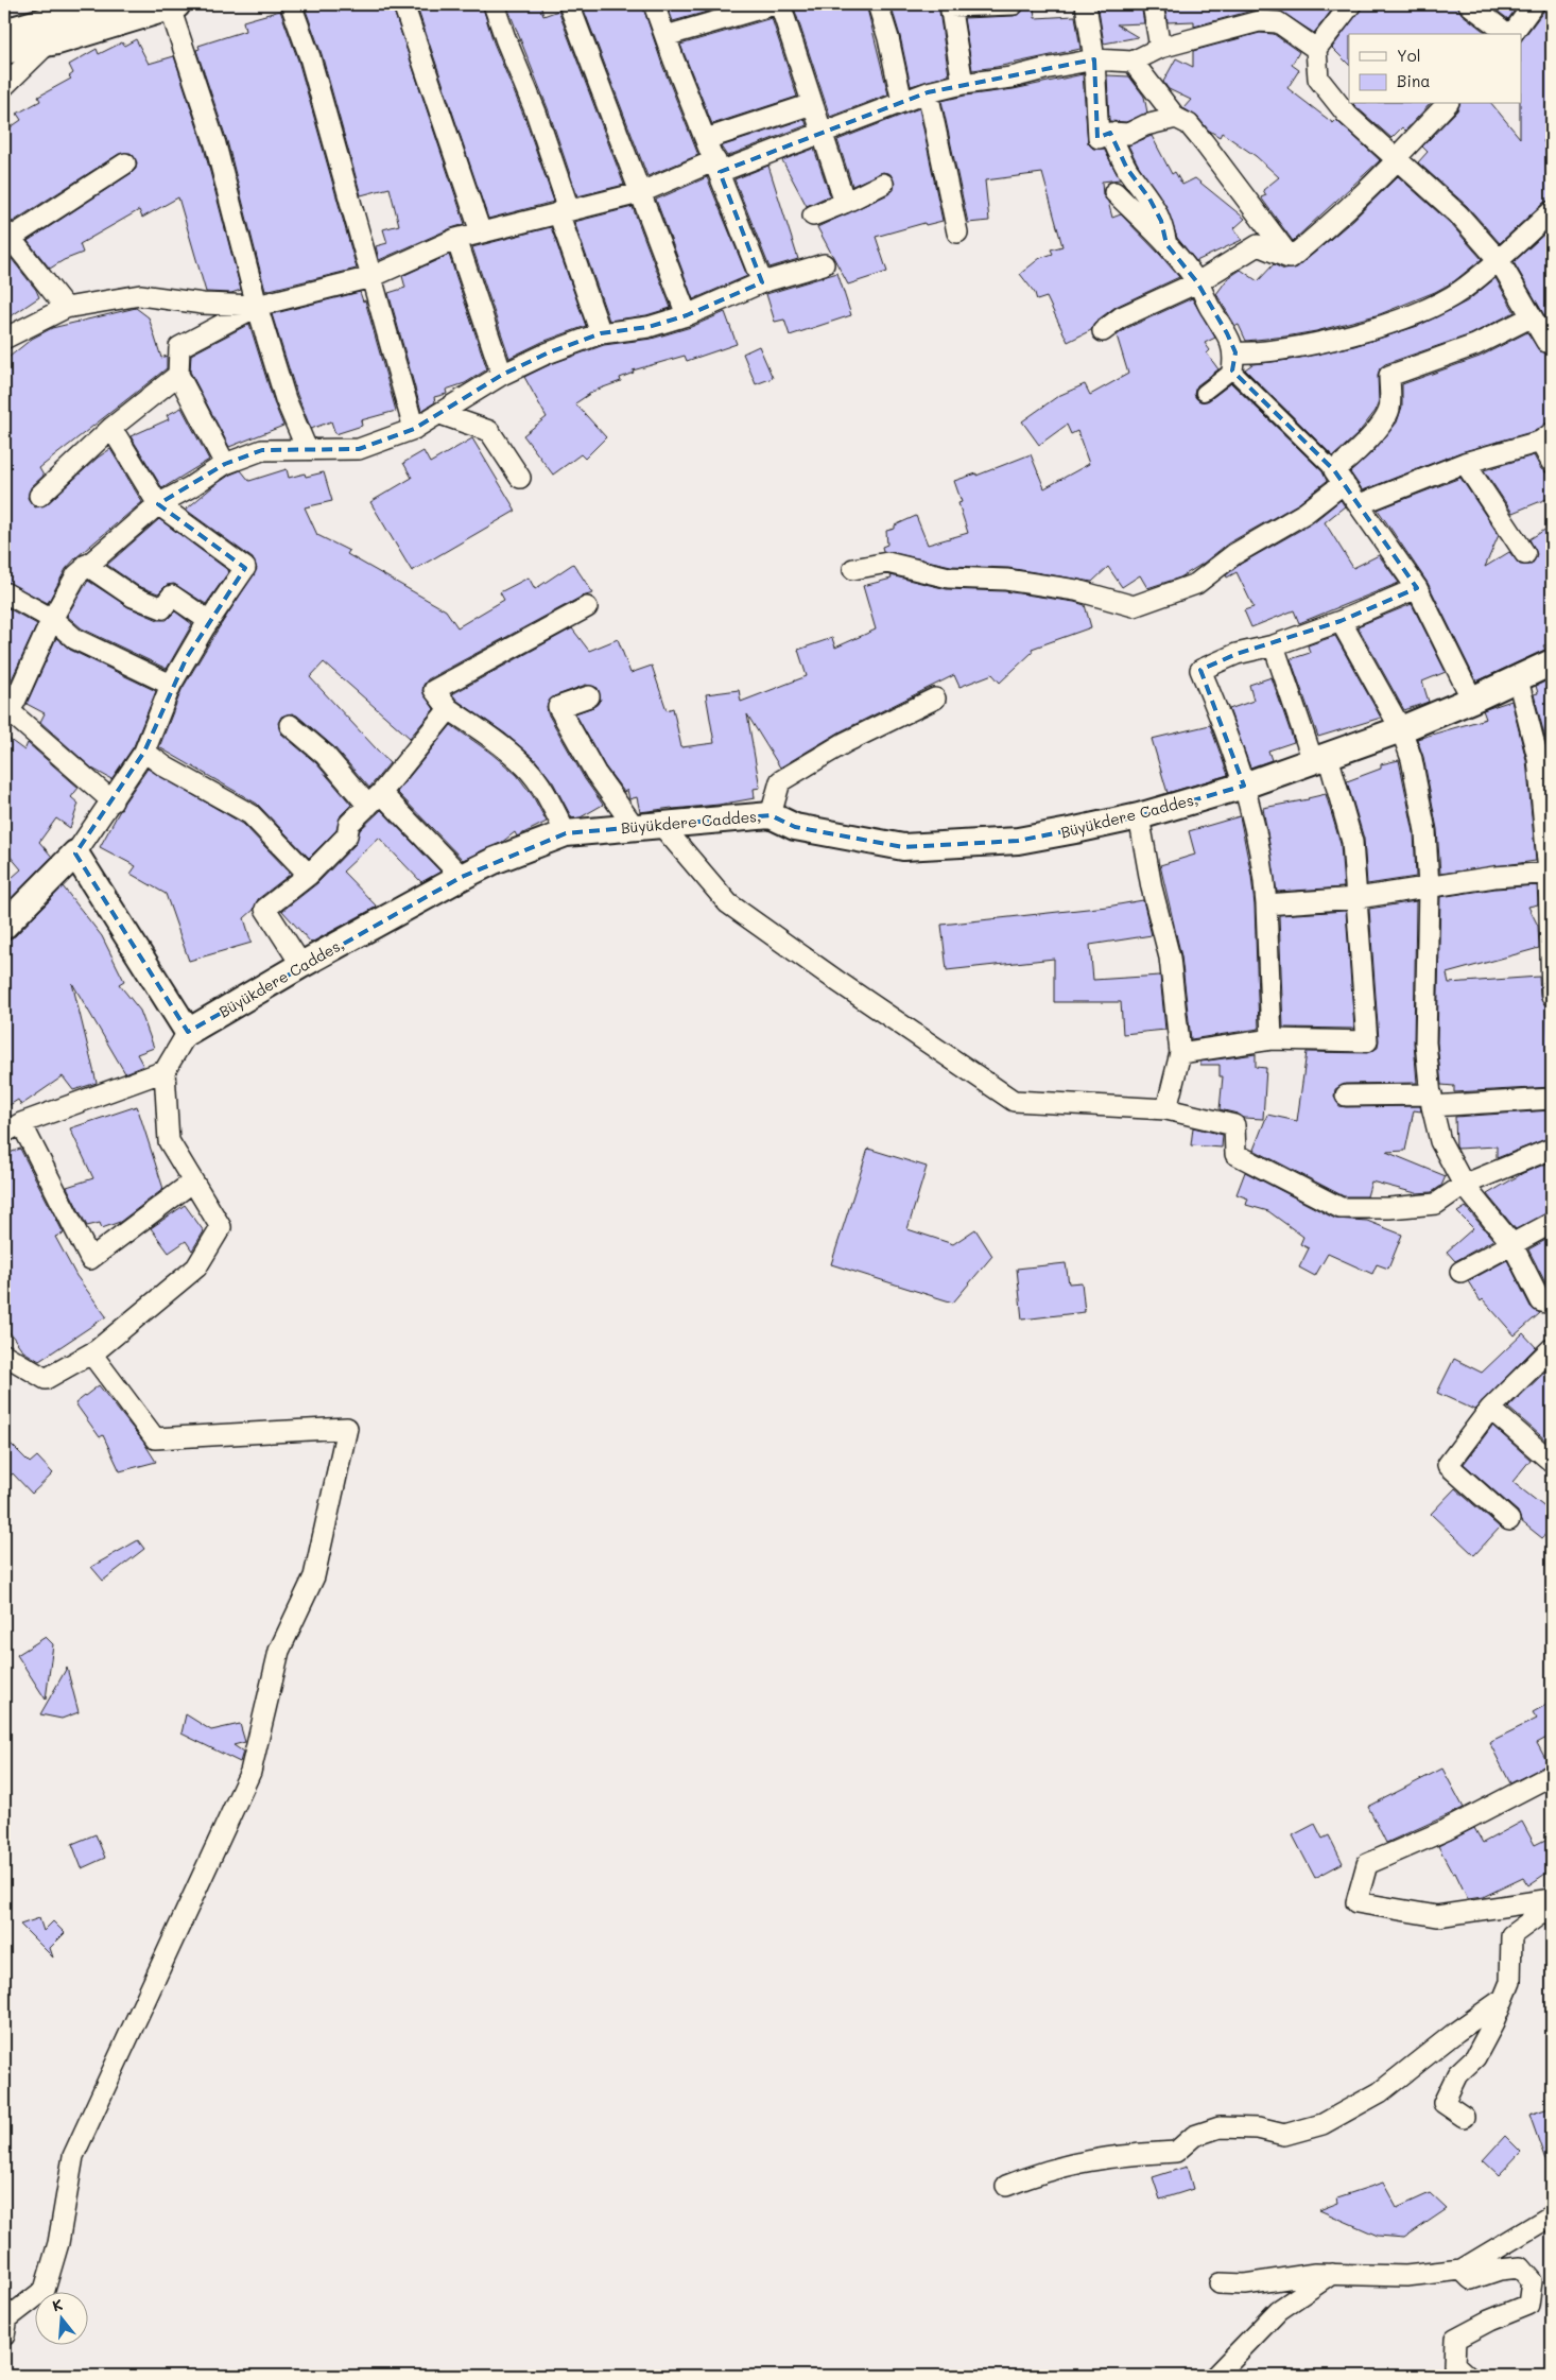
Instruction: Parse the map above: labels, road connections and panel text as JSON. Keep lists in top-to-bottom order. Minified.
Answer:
{"streets":{"street":["Büyükdere Caddes,"]},"legend":["Yol","Bina"],"north":"top"}
